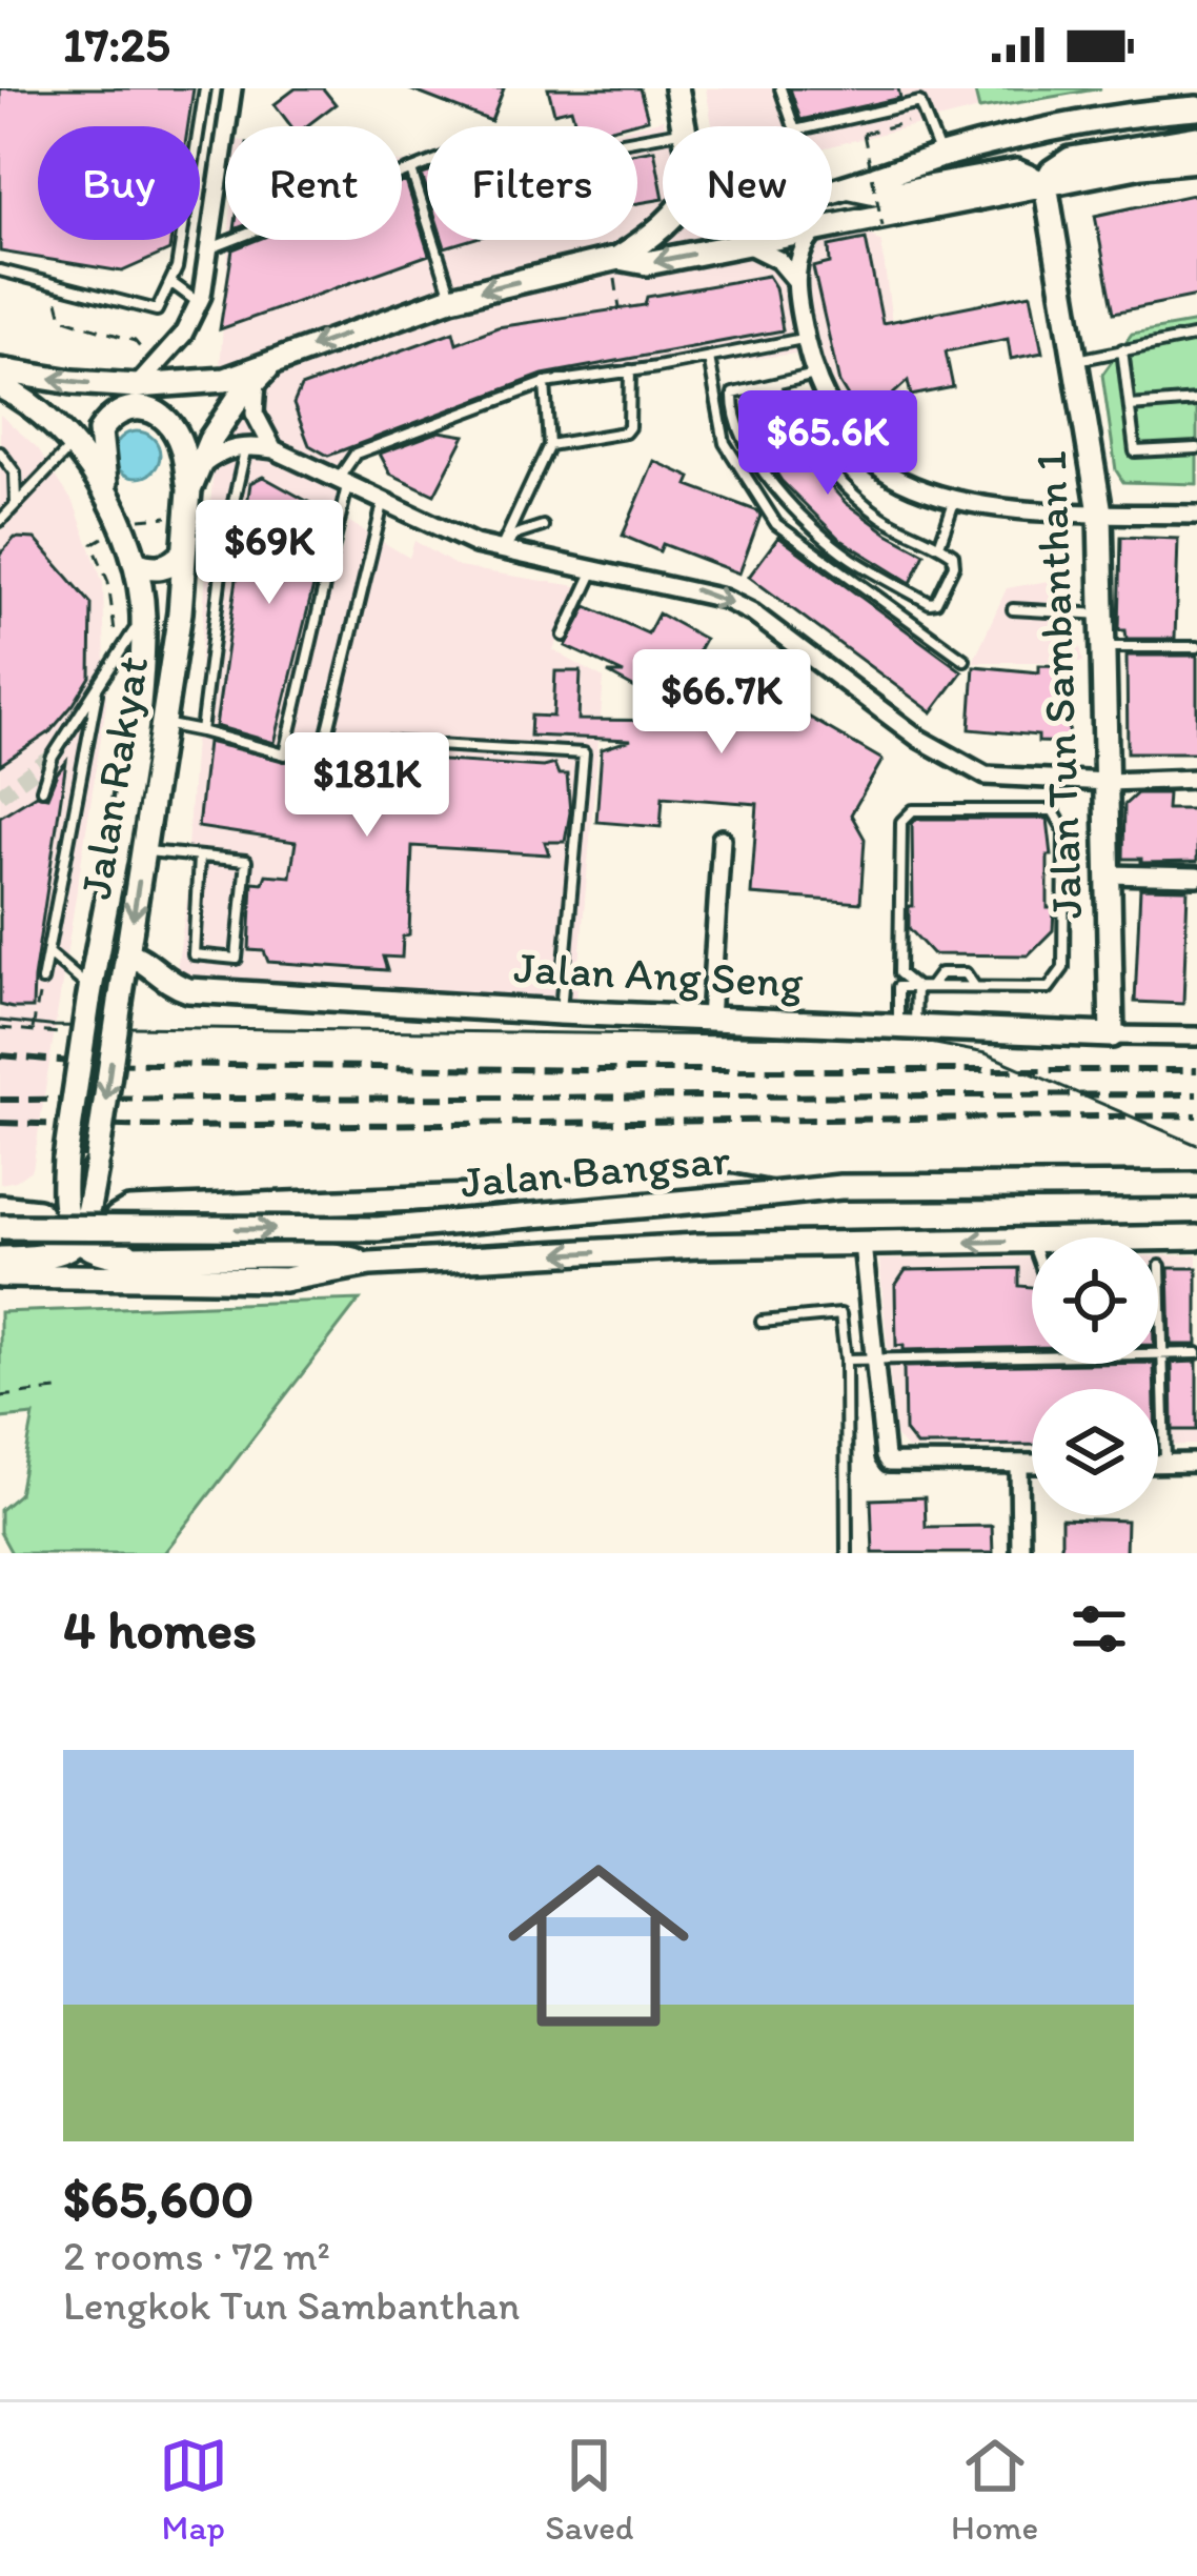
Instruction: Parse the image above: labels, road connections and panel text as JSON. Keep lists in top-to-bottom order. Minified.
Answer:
{"streets":{"main road":["Jalan Tun Sambanthan 1","Jalan Rakyat","Jalan Ang Seng","Jalan Bangsar"]},"crossings":[["Jalan Tun Sambanthan 1","Jalan Ang Seng"],["Jalan Rakyat","Jalan Ang Seng"]],"page":{"status":"17:25","chip":["Buy","Rent","Filters","New"],"price":["$65.6K","$69K","$66.7K","$181K"],"heading":"4 homes","list":[{"name":"$65,600","note":"2 rooms · 72 m² · Lengkok Tun Sambanthan"}],"tabs":["Map","Saved","Home"]}}
